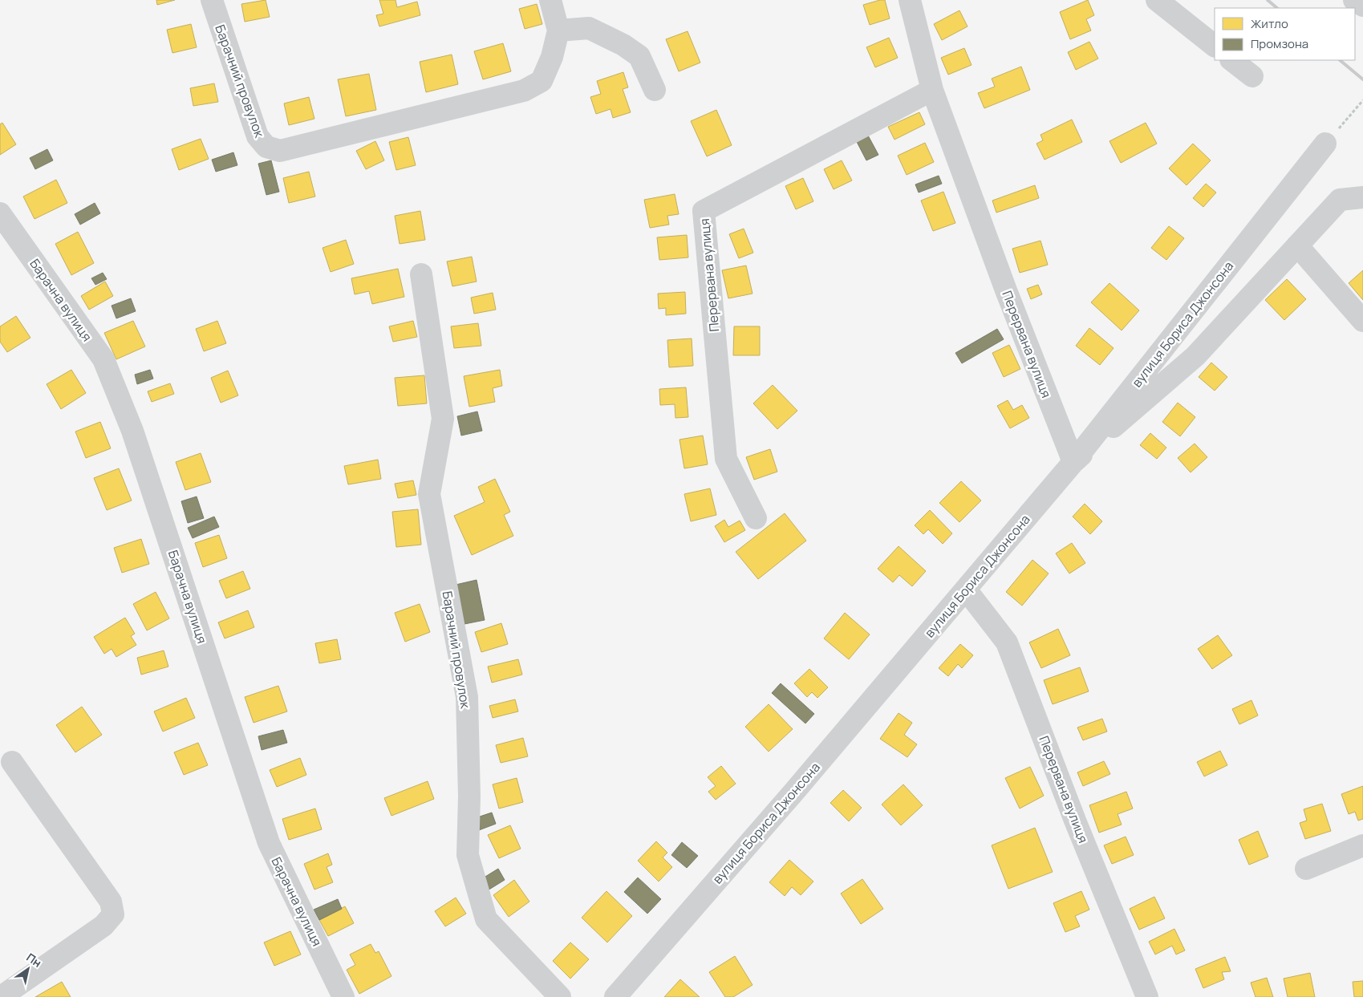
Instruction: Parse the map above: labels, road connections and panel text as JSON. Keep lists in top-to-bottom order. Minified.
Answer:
{"streets":{"street":["Барачний провулок","Перервана вулиця","Барачна вулиця","вулиця Бориса Джонсона"]},"crossings":[["Перервана вулиця","вулиця Бориса Джонсона"]],"legend":["Житло","Промзона"],"north":"top right"}
